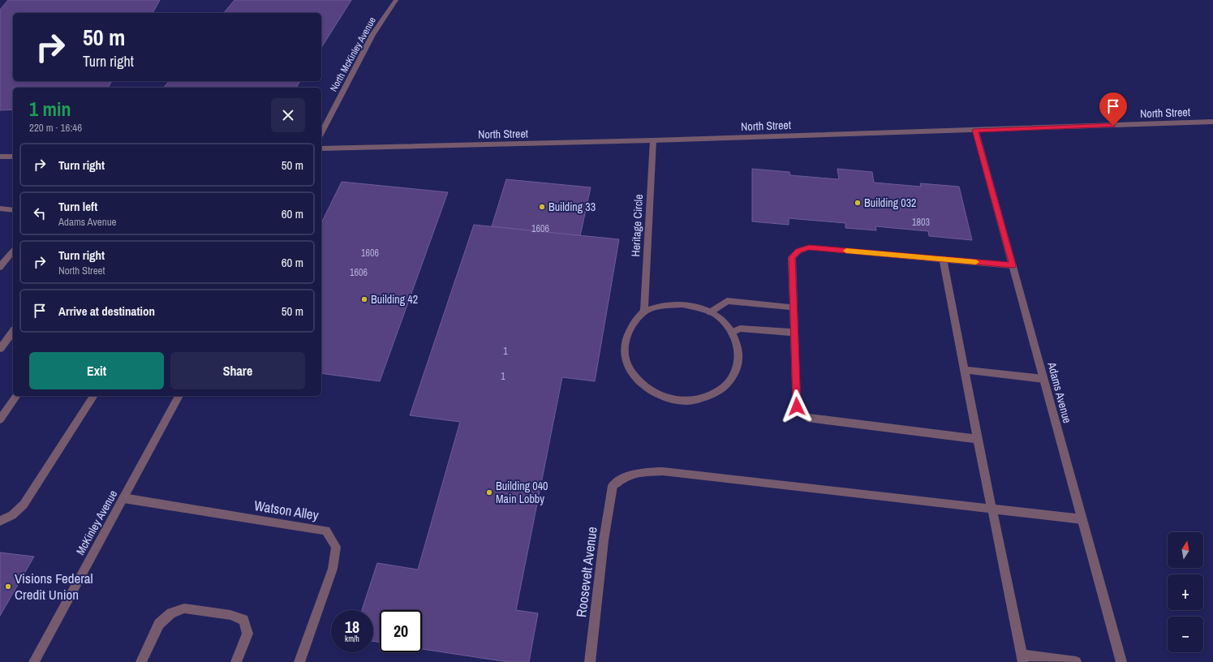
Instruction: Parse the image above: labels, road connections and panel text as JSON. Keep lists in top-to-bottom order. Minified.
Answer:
{"streets":{"street":["North McKinley Avenue","North Street","Heritage Circle","Adams Avenue","Watson Alley","McKinley Avenue","Roosevelt Avenue"]},"crossings":[["North Street","Heritage Circle"],["North Street","Adams Avenue"],["Watson Alley","McKinley Avenue"]],"places":["Building 032","Building 33","Building 42","Building 040 Main Lobby","Visions Federal Credit Union"],"house_numbers":["1803","1606","1606","1606","1","1"],"north":"top","page":{"turn":["50 m","Turn right"],"heading":["1 min","220 m · 16:46"],"list":[{"name":"Turn right","value":"50 m"},{"name":"Turn left","note":"Adams Avenue","value":"60 m"},{"name":"Turn right","note":"North Street","value":"60 m"},{"name":"Arrive at destination","value":"50 m"}],"buttons":["Exit","Share"],"map_buttons":["+","−"],"speed":"18 km/h","limit":"20"}}
